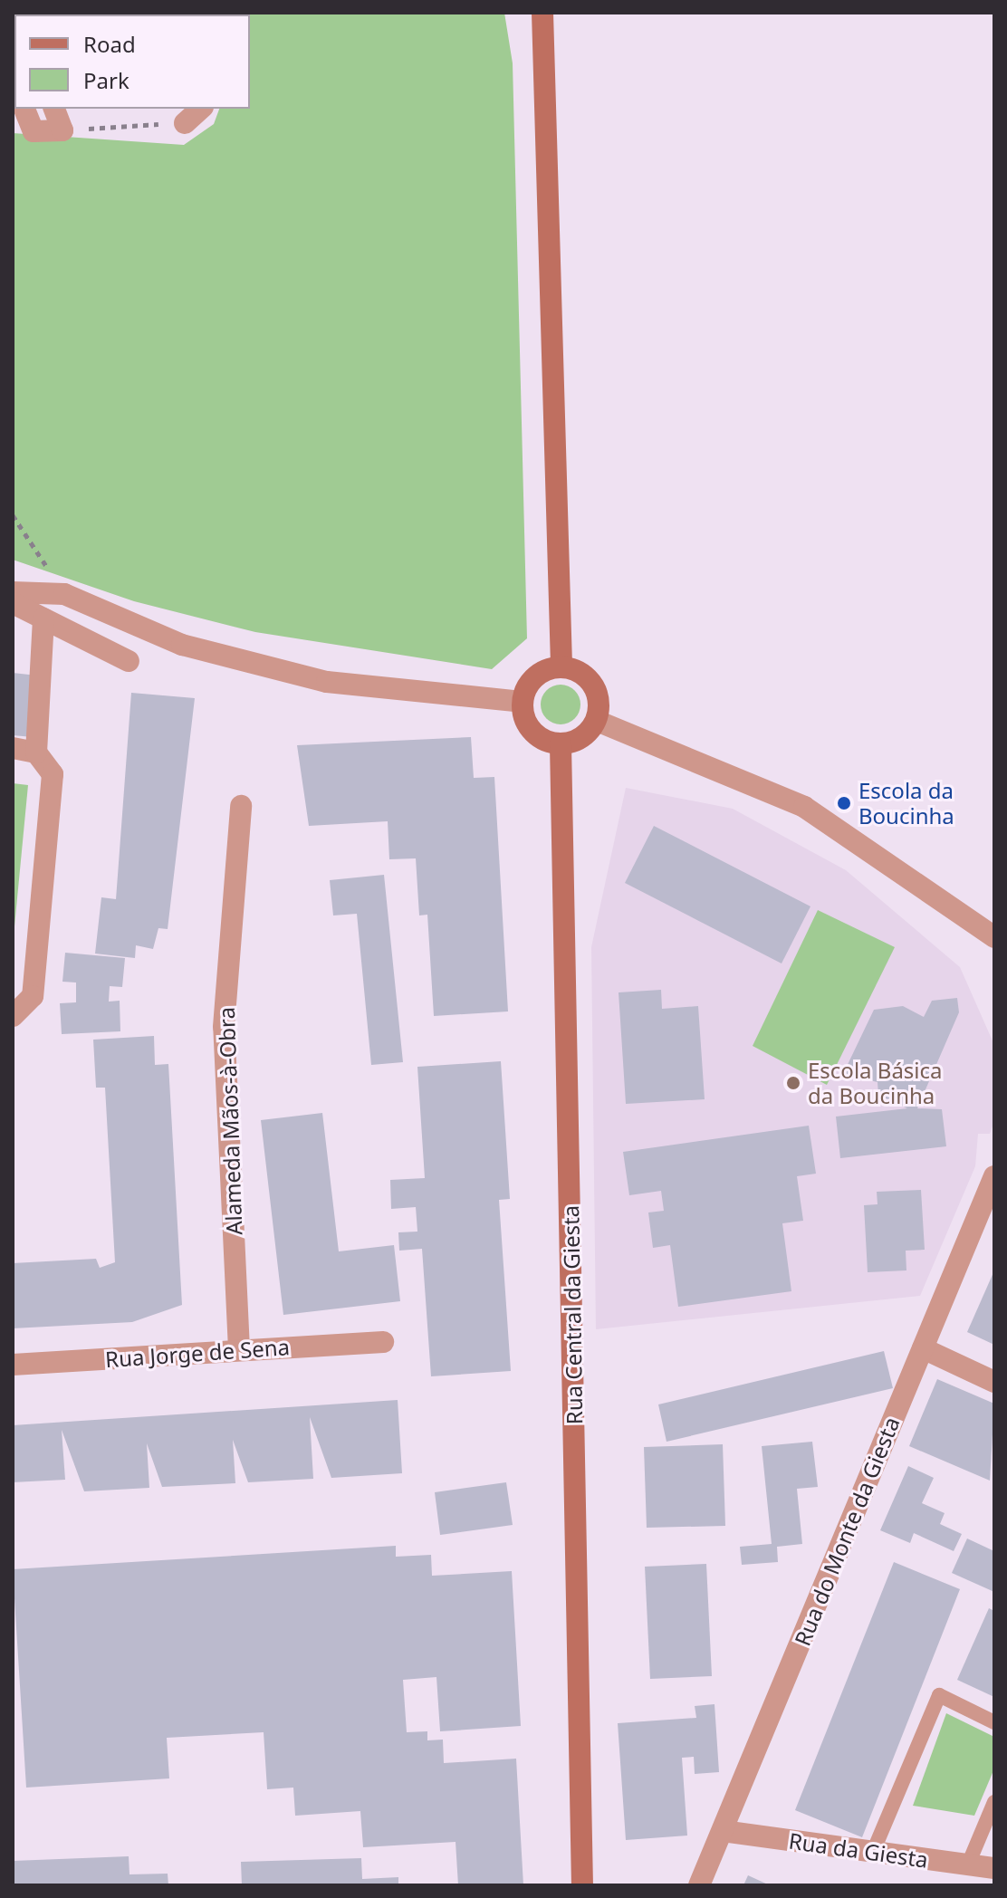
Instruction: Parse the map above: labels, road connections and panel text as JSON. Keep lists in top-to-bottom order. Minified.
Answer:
{"streets":{"street":["Alameda Mãos-à-Obra","Rua Central da Giesta","Rua Jorge de Sena","Rua do Monte da Giesta","Rua da Giesta"]},"crossings":[["Alameda Mãos-à-Obra","Rua Jorge de Sena"],["Rua do Monte da Giesta","Rua da Giesta"]],"places":["Escola da Boucinha","Escola Básica da Boucinha"],"legend":["Road","Park"]}
